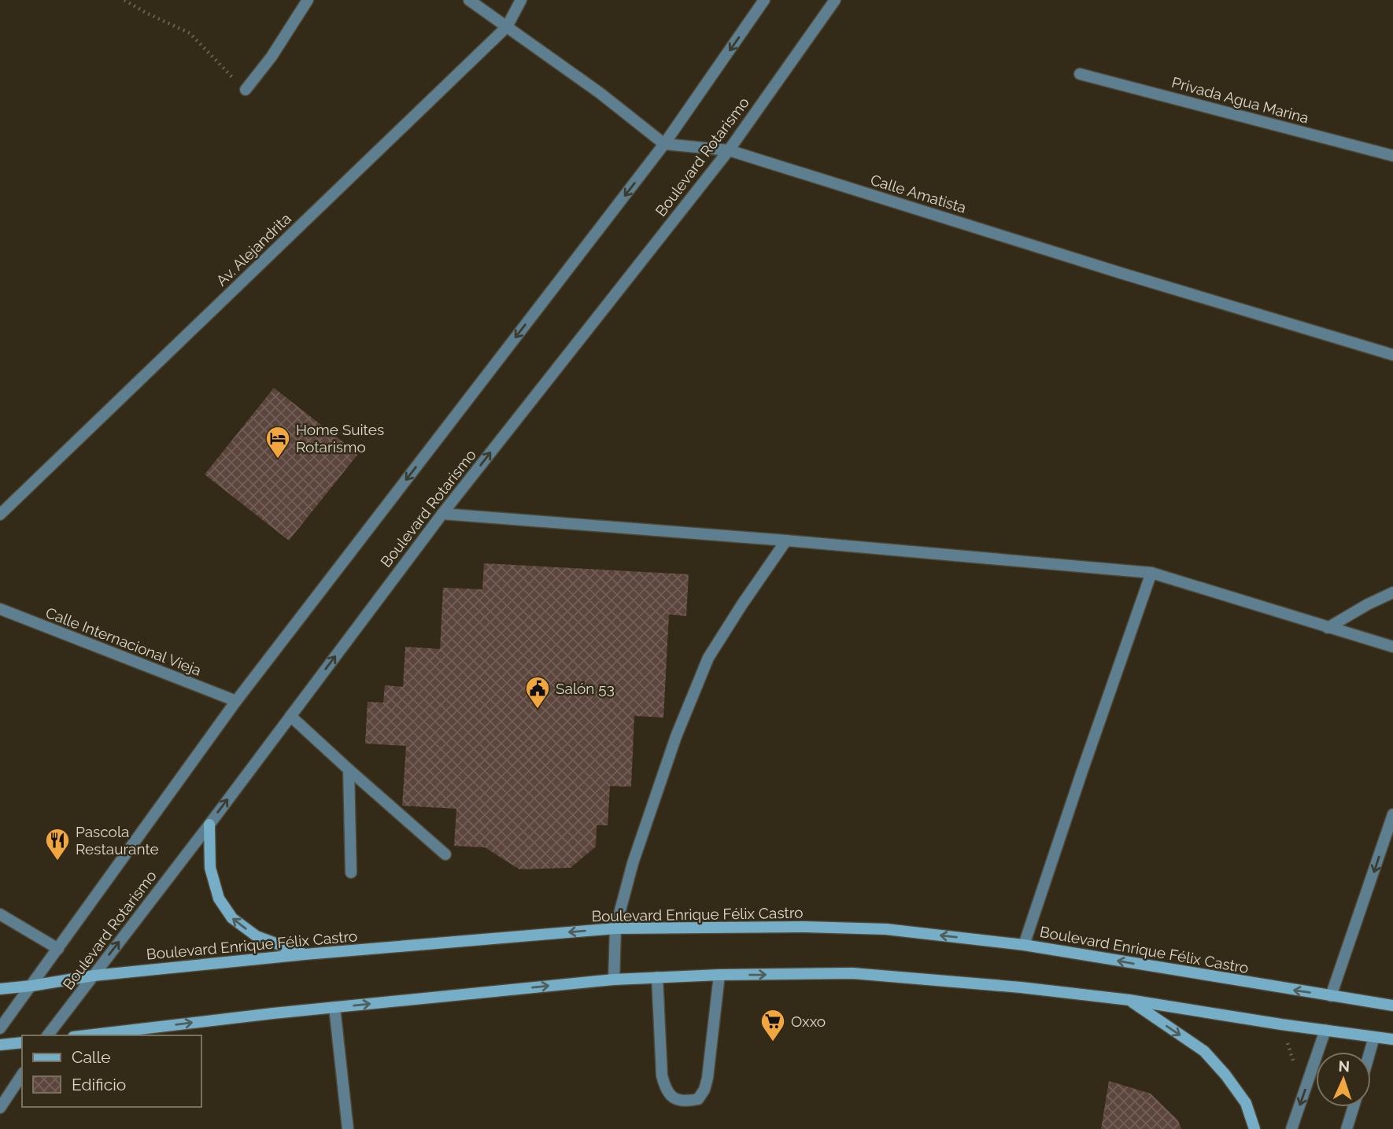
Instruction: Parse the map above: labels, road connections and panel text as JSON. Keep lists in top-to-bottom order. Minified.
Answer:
{"streets":{"main road":["Boulevard Enrique Félix Castro"],"street":["Privada Agua Marina","Boulevard Rotarismo","Calle Amatista","Av. Alejandrita","Calle Internacional Vieja"]},"crossings":[["Boulevard Rotarismo","Calle Amatista"],["Boulevard Rotarismo","Calle Internacional Vieja"],["Boulevard Rotarismo","Boulevard Enrique Félix Castro"]],"places":{"hotel":["Home Suites Rotarismo"],"public building":["Salón 53"],"restaurant":["Pascola Restaurante"],"supermarket":["Oxxo"]},"legend":["Calle","Edificio"],"north":"top"}
